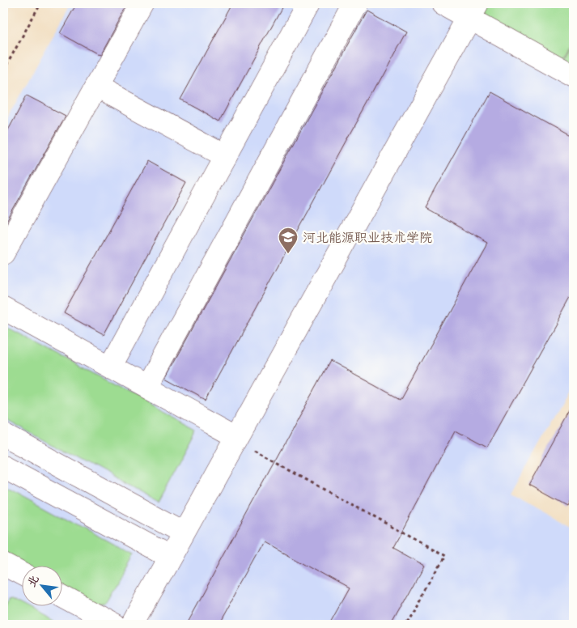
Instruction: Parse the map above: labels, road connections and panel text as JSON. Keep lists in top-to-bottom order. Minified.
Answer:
{"places":{"school or university":["河北能源职业技术学院"]},"north":"top left"}
